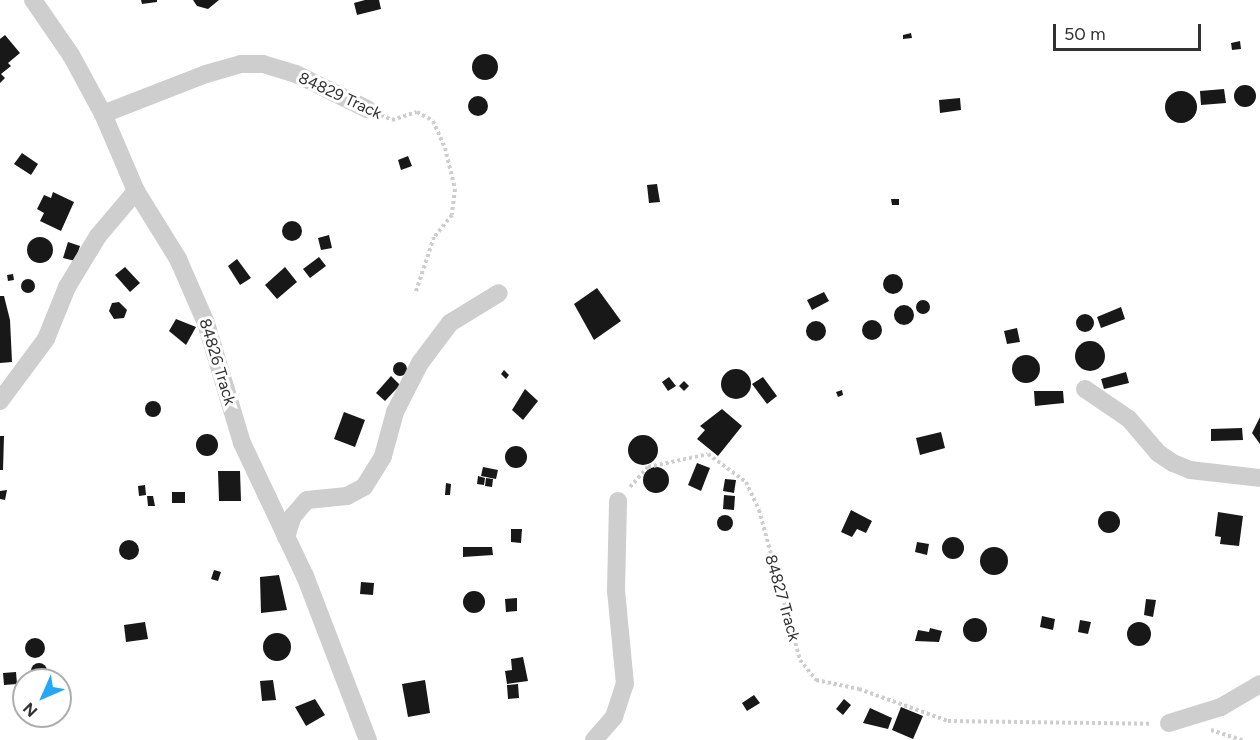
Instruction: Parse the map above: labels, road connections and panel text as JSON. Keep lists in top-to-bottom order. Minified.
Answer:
{"streets":{"street":["84829 Track","84826 Track"],"path":["84827 Track"]},"crossings":[["84829 Track","84826 Track"]],"scale_bar":"50 m","north":"bottom left"}
